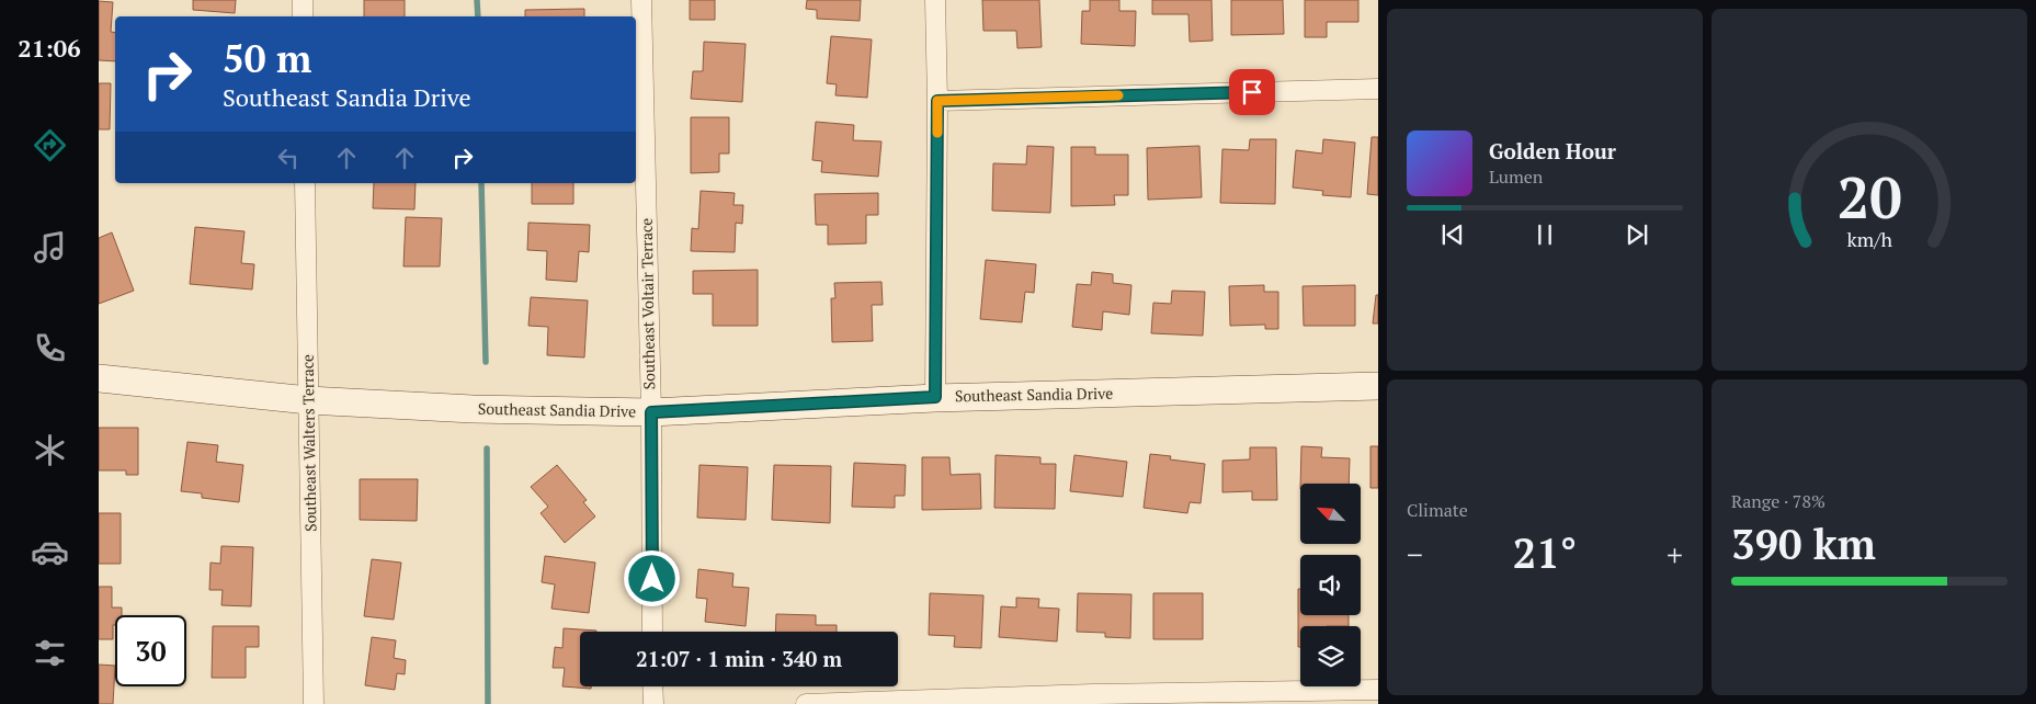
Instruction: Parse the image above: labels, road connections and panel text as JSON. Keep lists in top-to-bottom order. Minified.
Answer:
{"streets":{"street":["Southeast Voltair Terrace","Southeast Sandia Drive","Southeast Walters Terrace"]},"crossings":[["Southeast Voltair Terrace","Southeast Sandia Drive"],["Southeast Sandia Drive","Southeast Walters Terrace"]],"north":"top left","page":{"tabs":"21:06","turn":["50 m","Southeast Sandia Drive"],"song":["Golden Hour","Lumen"],"tile":["Climate",["Range · 78%","390 km"]],"heat":["−","21°","+"],"limit":"30","trip":"21:07 · 1 min · 340 m","gauge":["20","km/h"]}}
